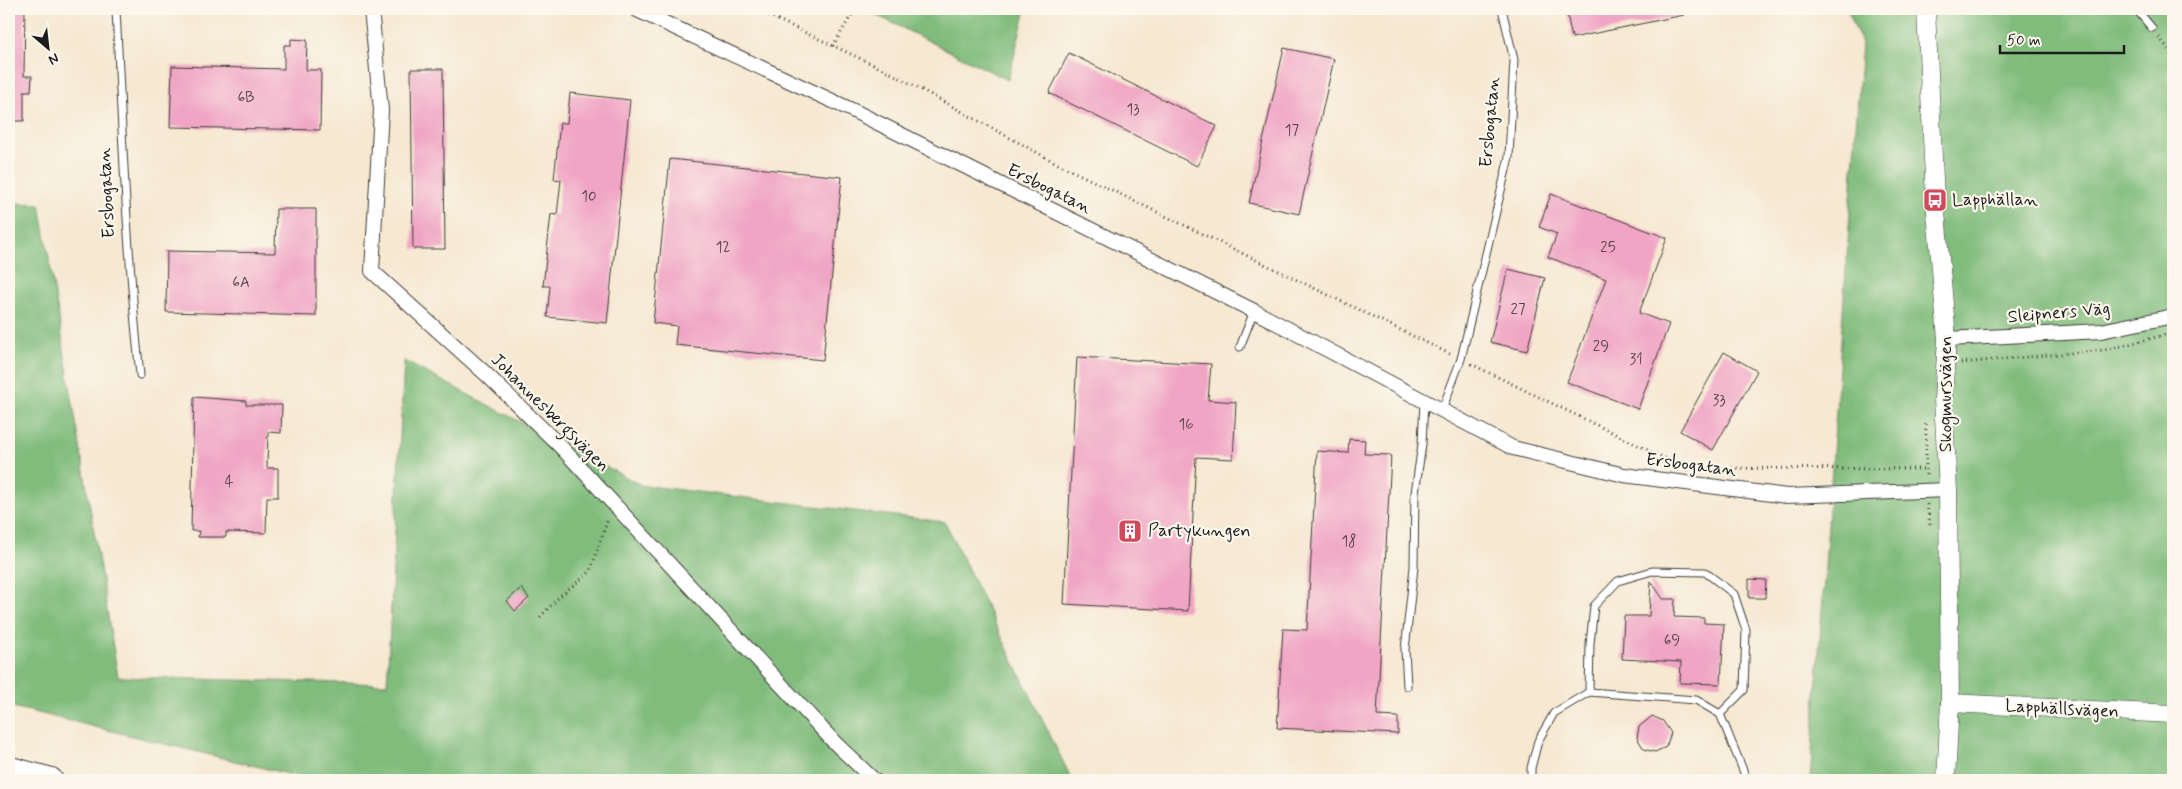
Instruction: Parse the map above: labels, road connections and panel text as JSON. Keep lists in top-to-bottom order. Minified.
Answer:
{"streets":{"street":["Ersbogatan","Sleipners Väg","Skogmursvägen","Johannesbergsvägen","Lapphällsvägen"]},"crossings":[["Ersbogatan","Skogmursvägen"],["Sleipners Väg","Skogmursvägen"],["Skogmursvägen","Lapphällsvägen"]],"places":{"bus stop":["Lapphällan"],"building":["Partykungen"]},"house_numbers":["6B","13","17","10","12","25","6A","27","29","31","33","16","4","18","69"],"scale_bar":"50 m","north":"bottom right"}
